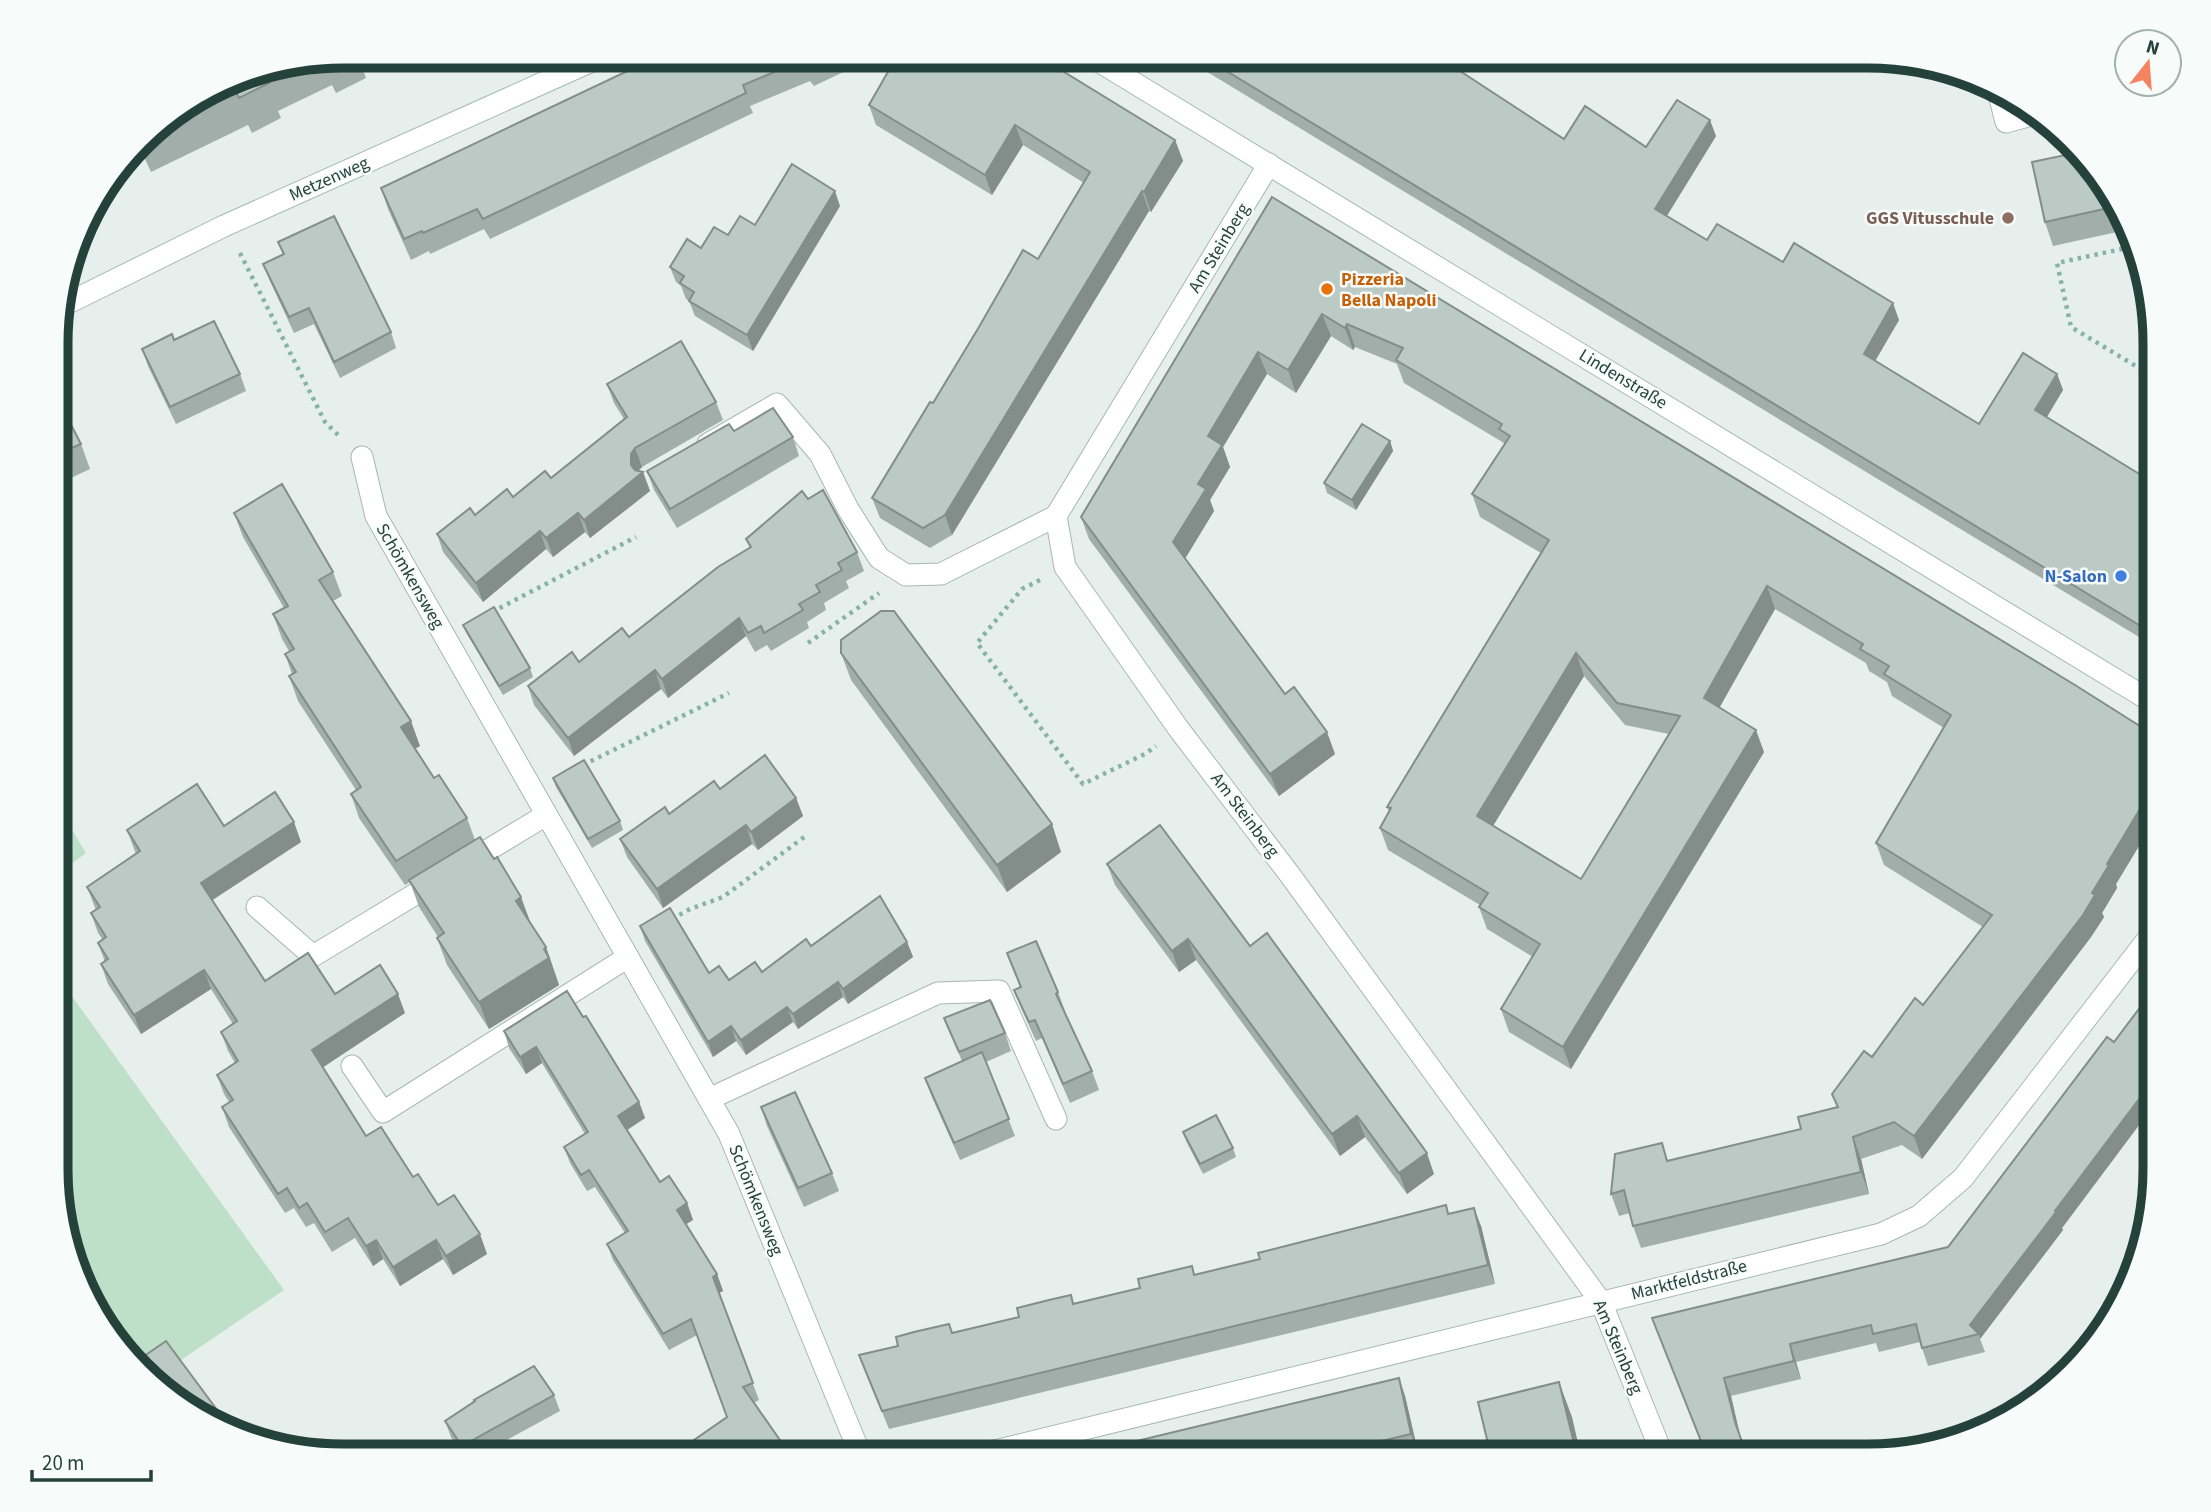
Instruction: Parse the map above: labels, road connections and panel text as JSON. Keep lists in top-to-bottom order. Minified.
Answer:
{"streets":{"street":["Metzenweg","Am Steinberg","Lindenstraße","Schömkensweg","Marktfeldstraße"]},"crossings":[["Am Steinberg","Lindenstraße"],["Am Steinberg","Marktfeldstraße"]],"places":["GGS Vitusschule","Pizzeria Bella Napoli","N-Salon"],"scale_bar":"20 m","north":"top"}
